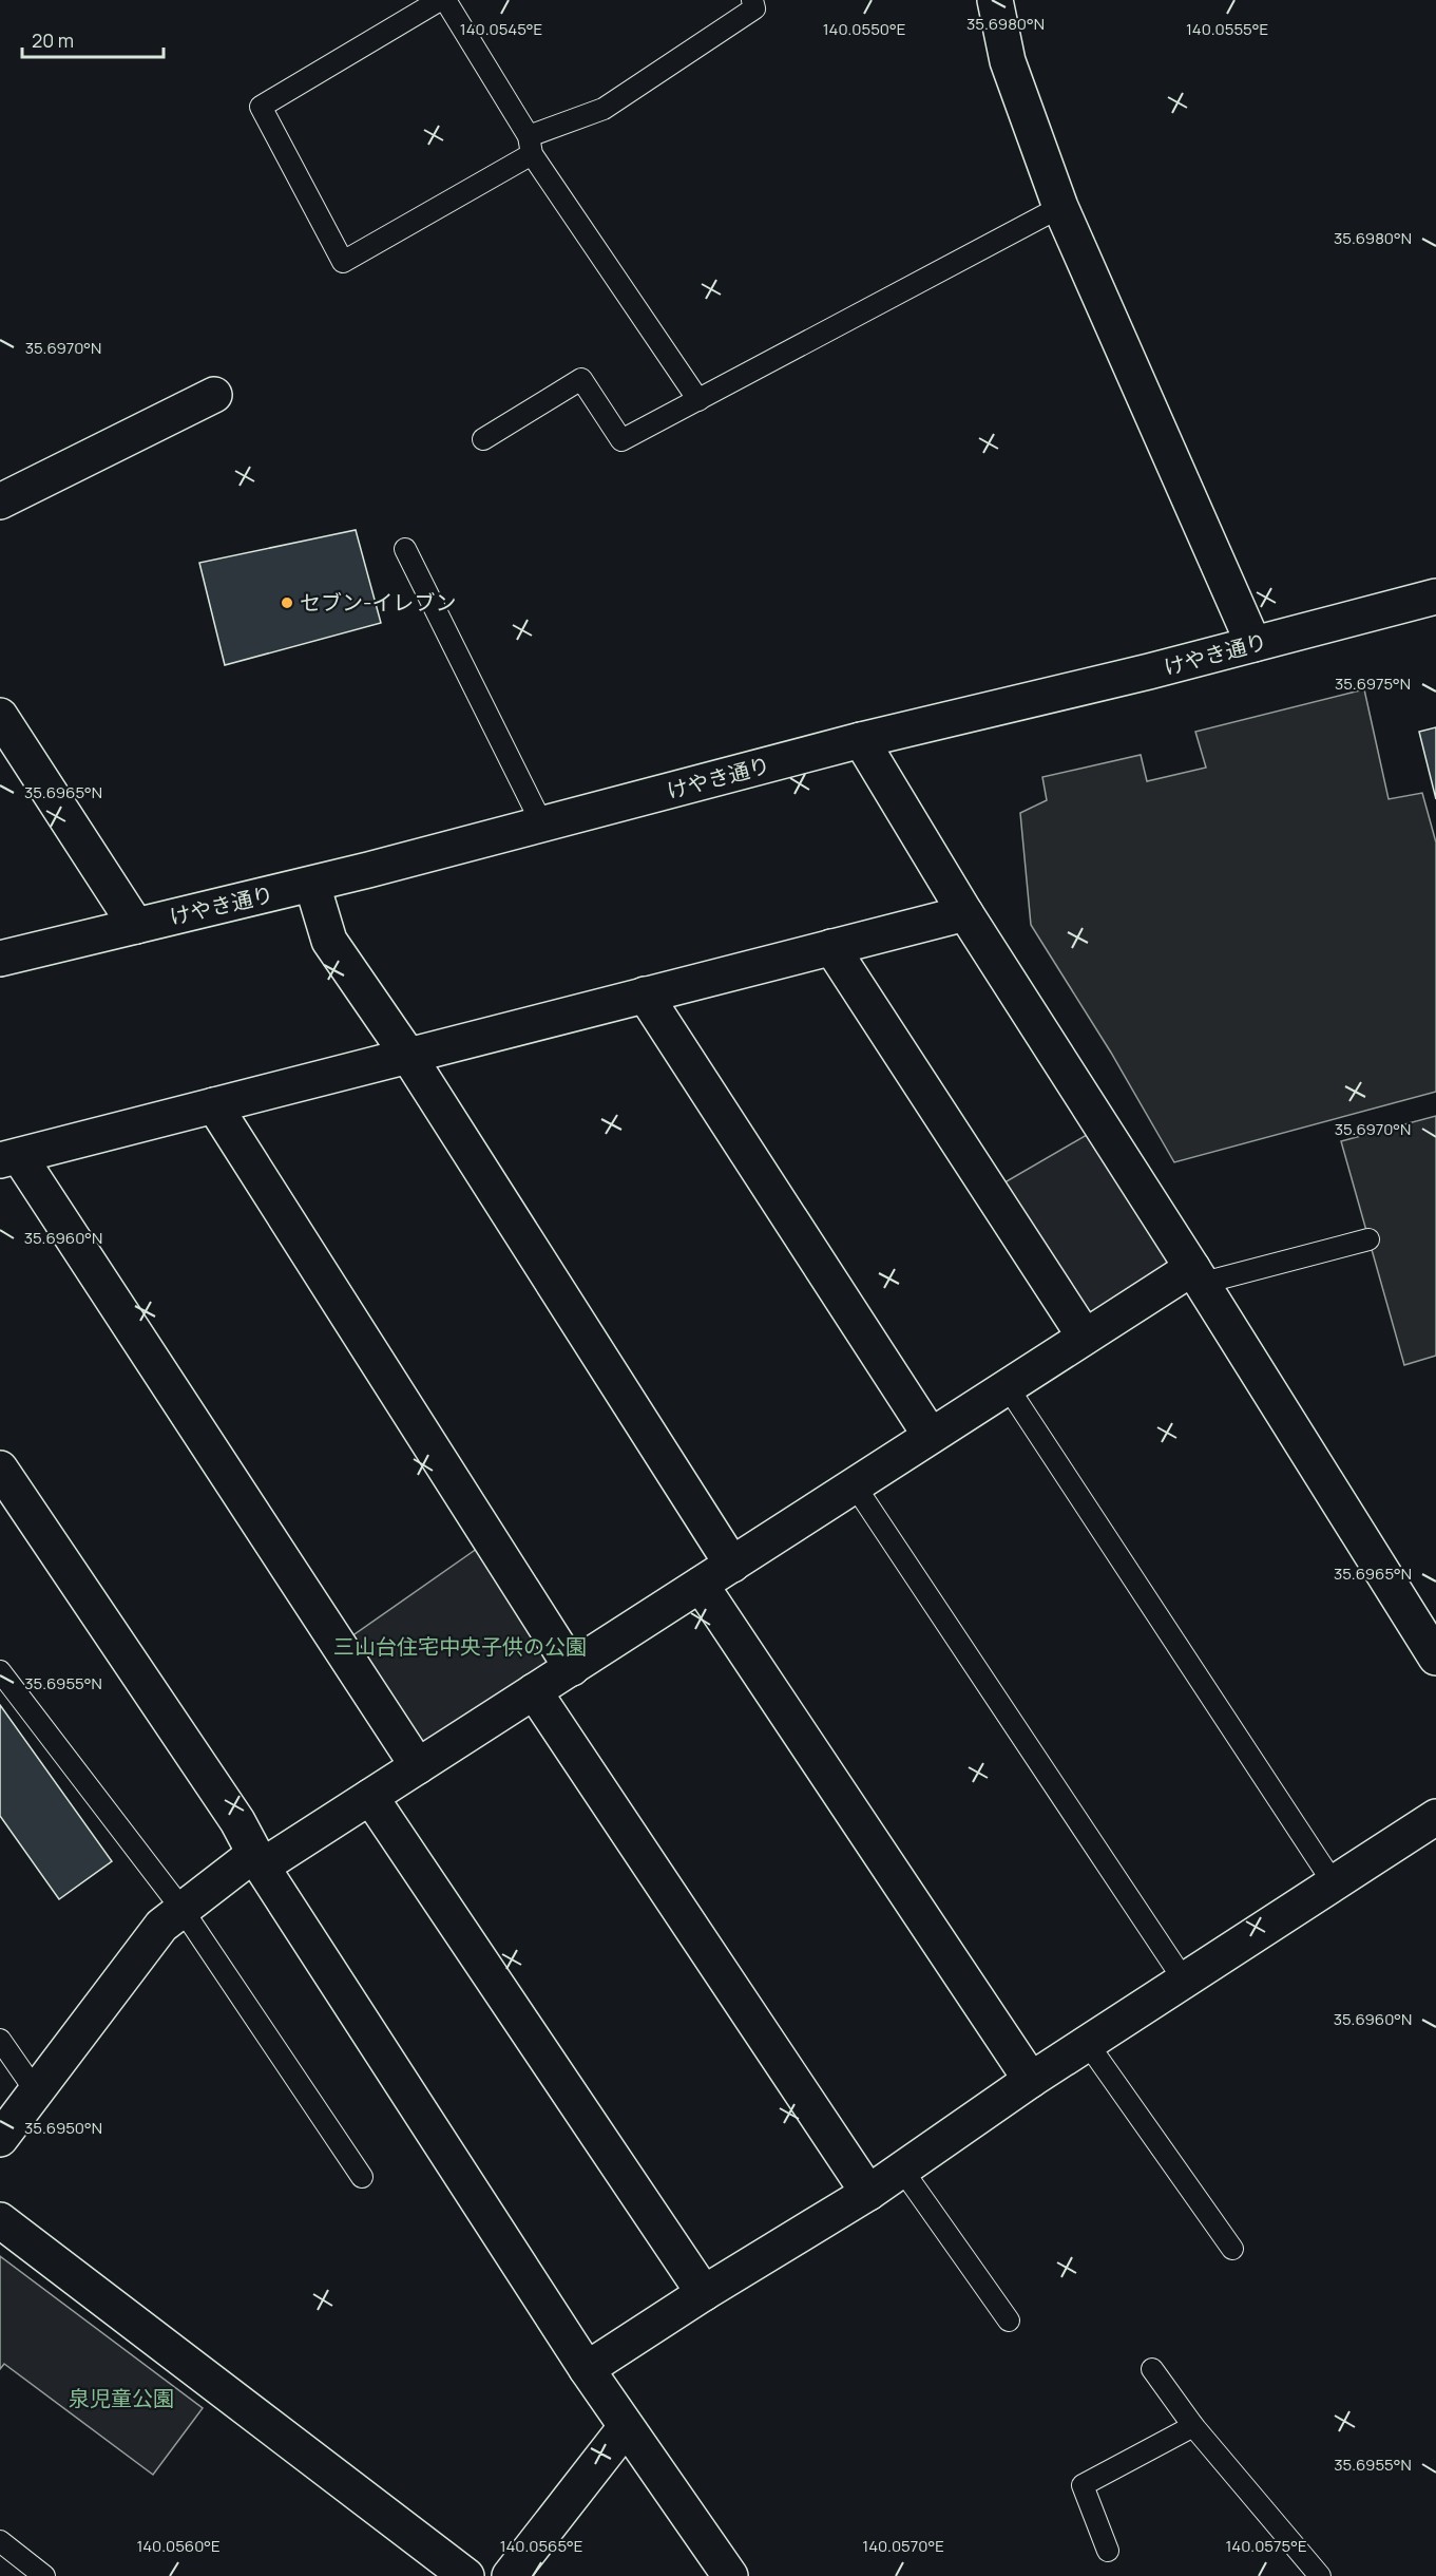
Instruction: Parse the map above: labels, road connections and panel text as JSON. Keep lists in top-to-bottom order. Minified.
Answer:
{"streets":{"street":["けやき通り"]},"parks":["三山台住宅中央子供の公園","泉児童公園"],"places":["セブン-イレブン"],"scale_bar":"20 m","coordinates":["35.6980°N","140.0545°E","140.0550°E","140.0555°E","35.6970°N","35.6975°N","35.6965°N","35.6960°N","35.6955°N","35.6950°N","140.0560°E","140.0565°E","140.0570°E","140.0575°E"]}
